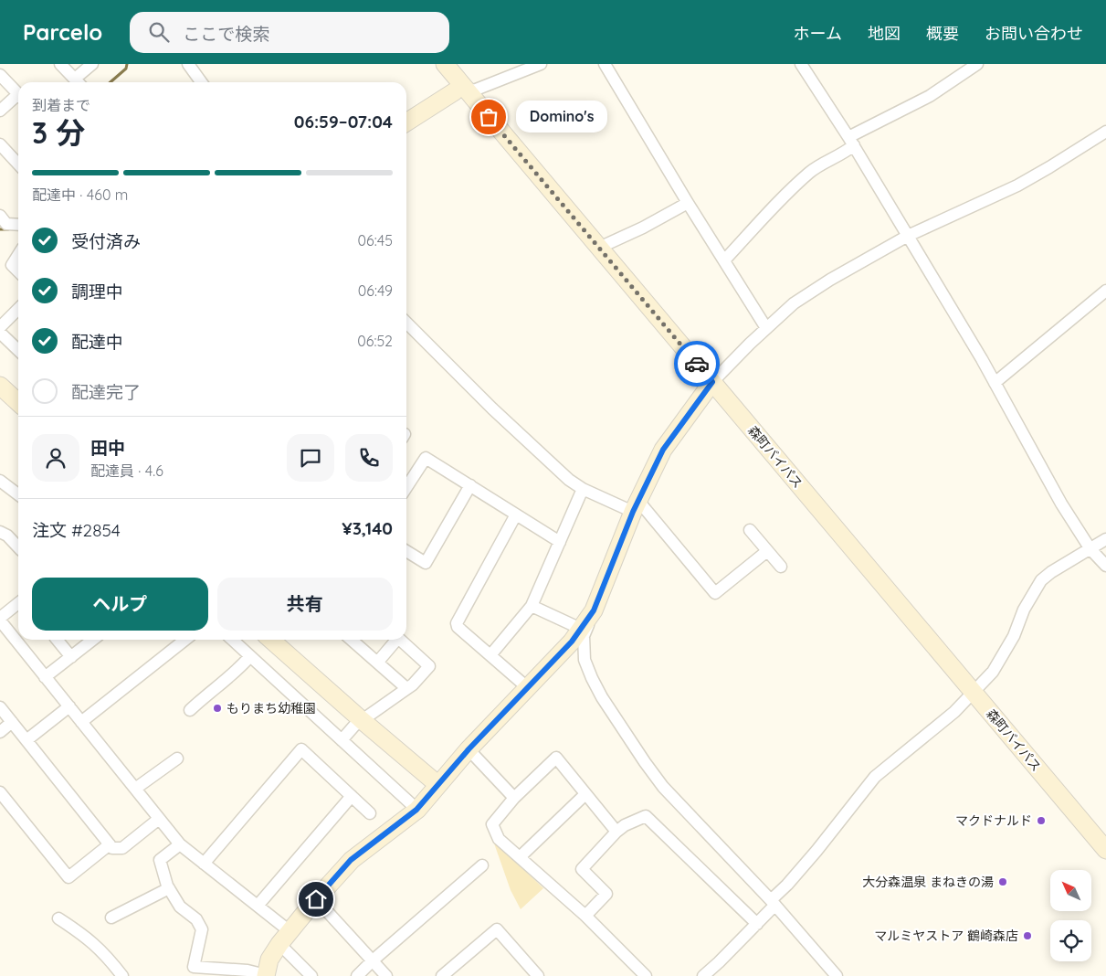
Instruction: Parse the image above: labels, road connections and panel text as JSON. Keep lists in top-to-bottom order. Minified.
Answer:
{"streets":{"street":["森町バイパス"]},"places":["Domino's","もりまち幼稚園","マクドナルド","大分森温泉 まねきの湯","マルミヤストア 鶴崎森店"],"north":"top left","page":{"header":"Parcelo","search":"ここで検索","nav":["ホーム","地図","概要","お問い合わせ"],"heading":["3 分","到着まで","06:59–07:04"],"panel":["田中","配達員 · 4.6","注文 #2854","¥3,140"],"bubble":"Domino's","bar":"配達中 · 460 m","list":[["受付済み","06:45"],["調理中","06:49"],["配達中","06:52"],"配達完了"],"buttons":["ヘルプ","共有"]}}
